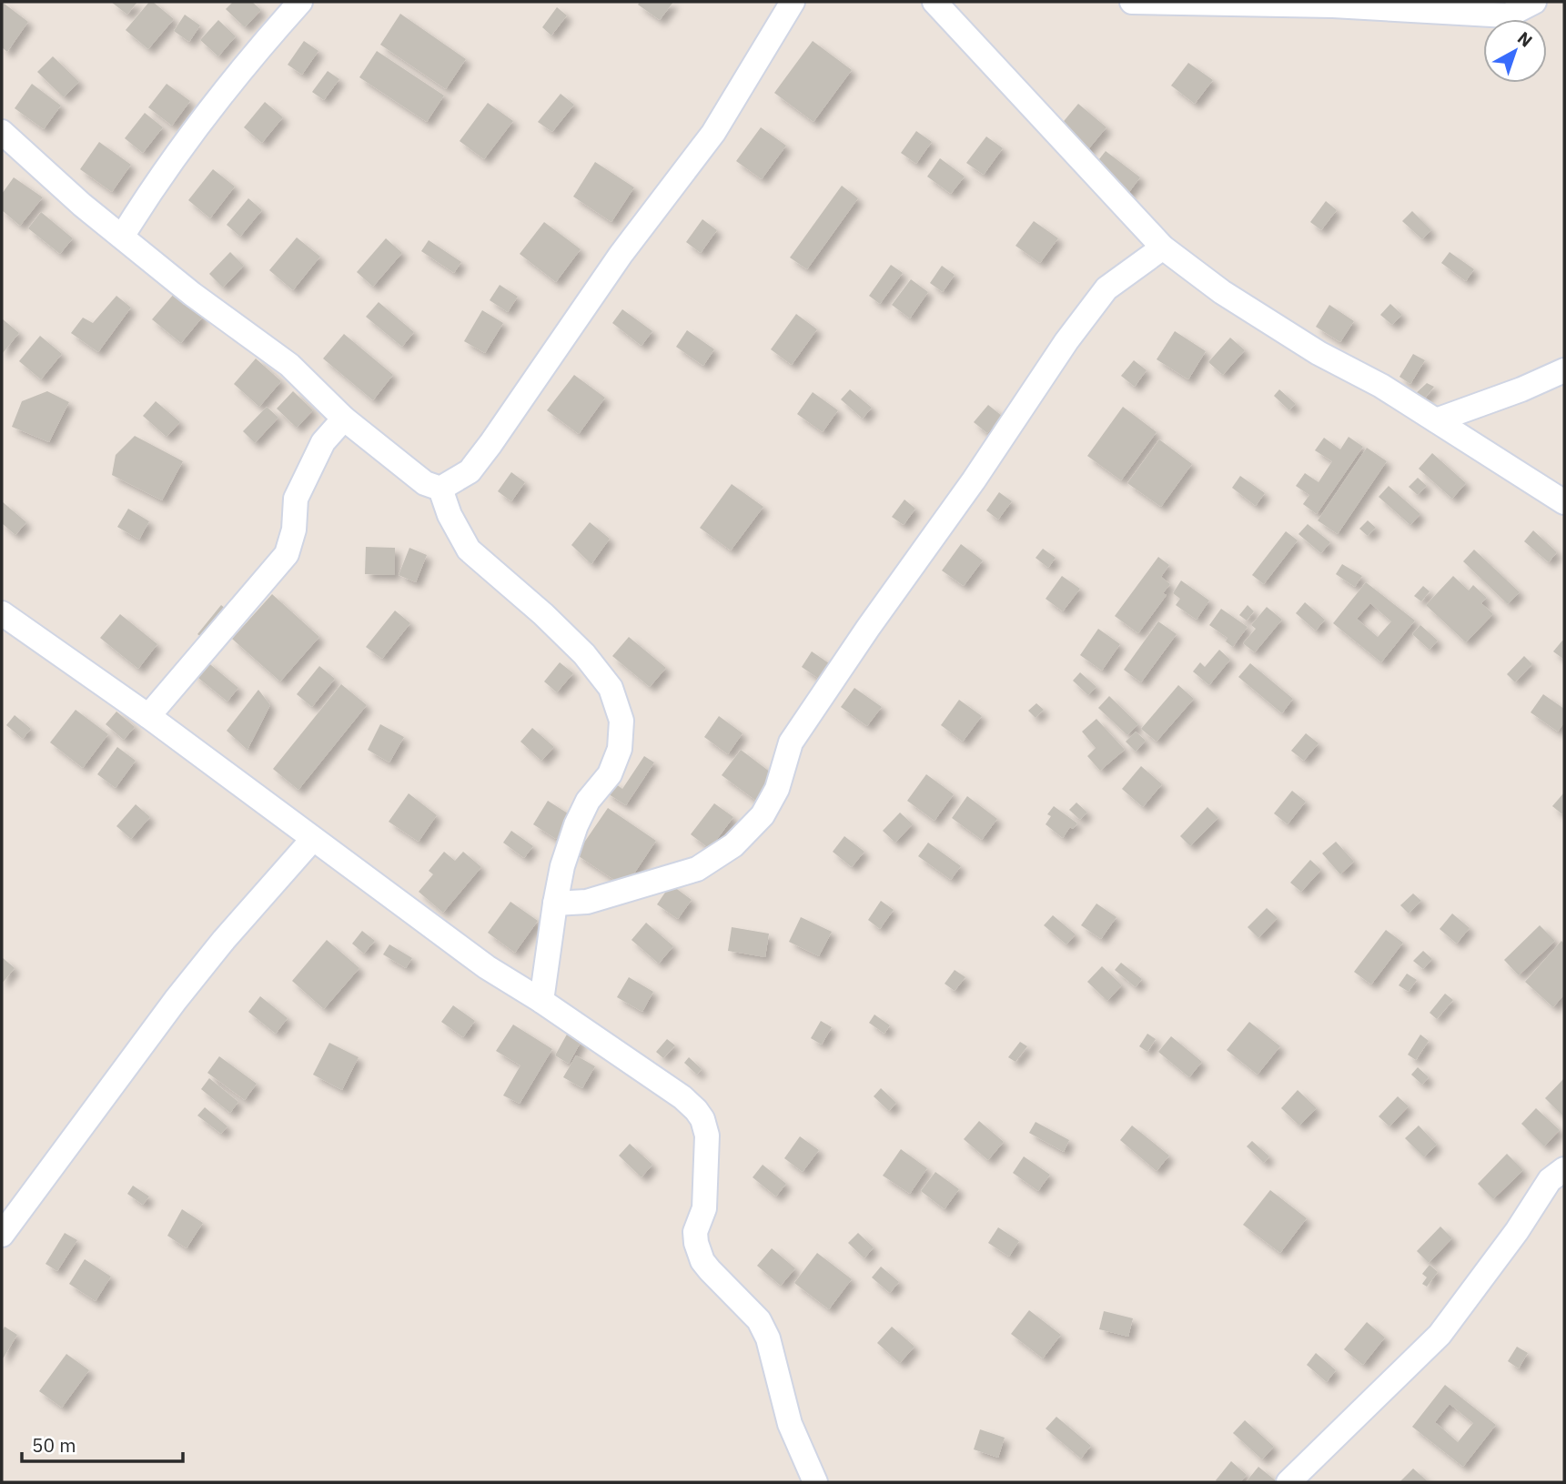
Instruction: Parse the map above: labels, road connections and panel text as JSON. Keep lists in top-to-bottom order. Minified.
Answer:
{"scale_bar":"50 m","north":"top right"}
